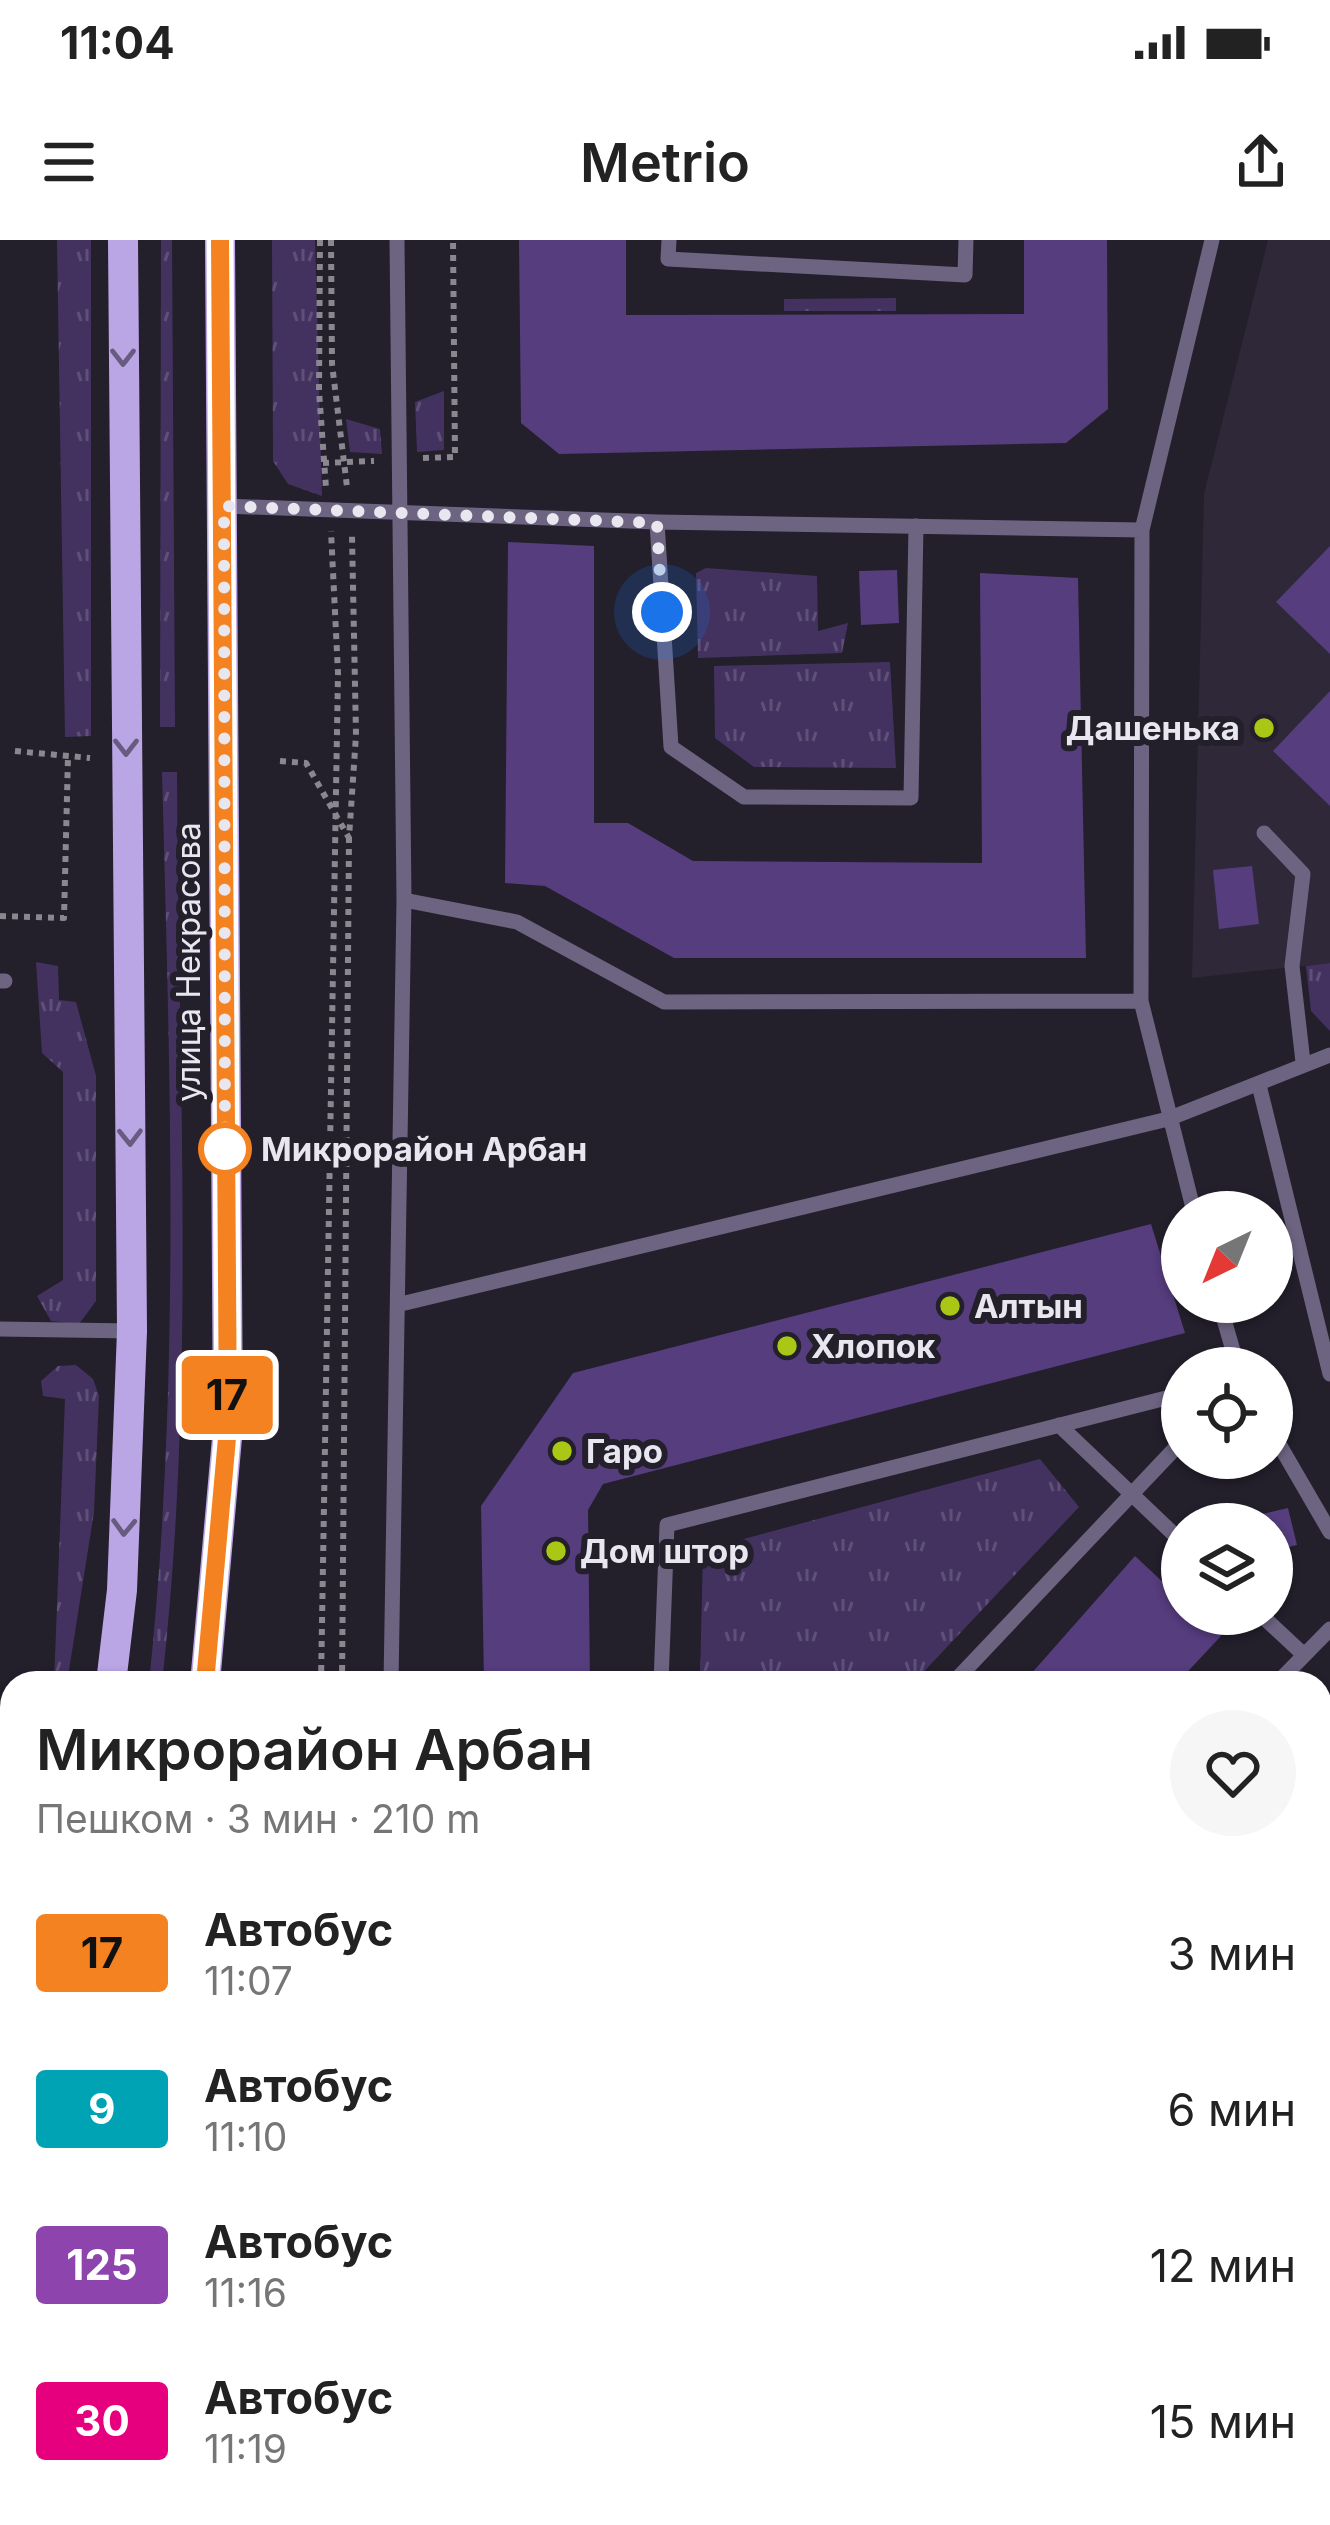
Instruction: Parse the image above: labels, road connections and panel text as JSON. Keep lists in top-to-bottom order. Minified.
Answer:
{"streets":{"main road":["улица Некрасова"]},"places":["Дашенька","Микрорайон Арбан","Алтын","Хлопок","Гаро","Дом штор"],"lines":["bus line 17"],"north":"bottom left","page":{"status":"11:04","header":"Metrio","on_map":"17","heading":["Микрорайон Арбан","Пешком · 3 мин · 210 m"],"list":[{"mark":"17","name":"Автобус","note":"11:07","value":"3 мин"},{"mark":"9","name":"Автобус","note":"11:10","value":"6 мин"},{"mark":"125","name":"Автобус","note":"11:16","value":"12 мин"},{"mark":"30","name":"Автобус","note":"11:19","value":"15 мин"}]}}
